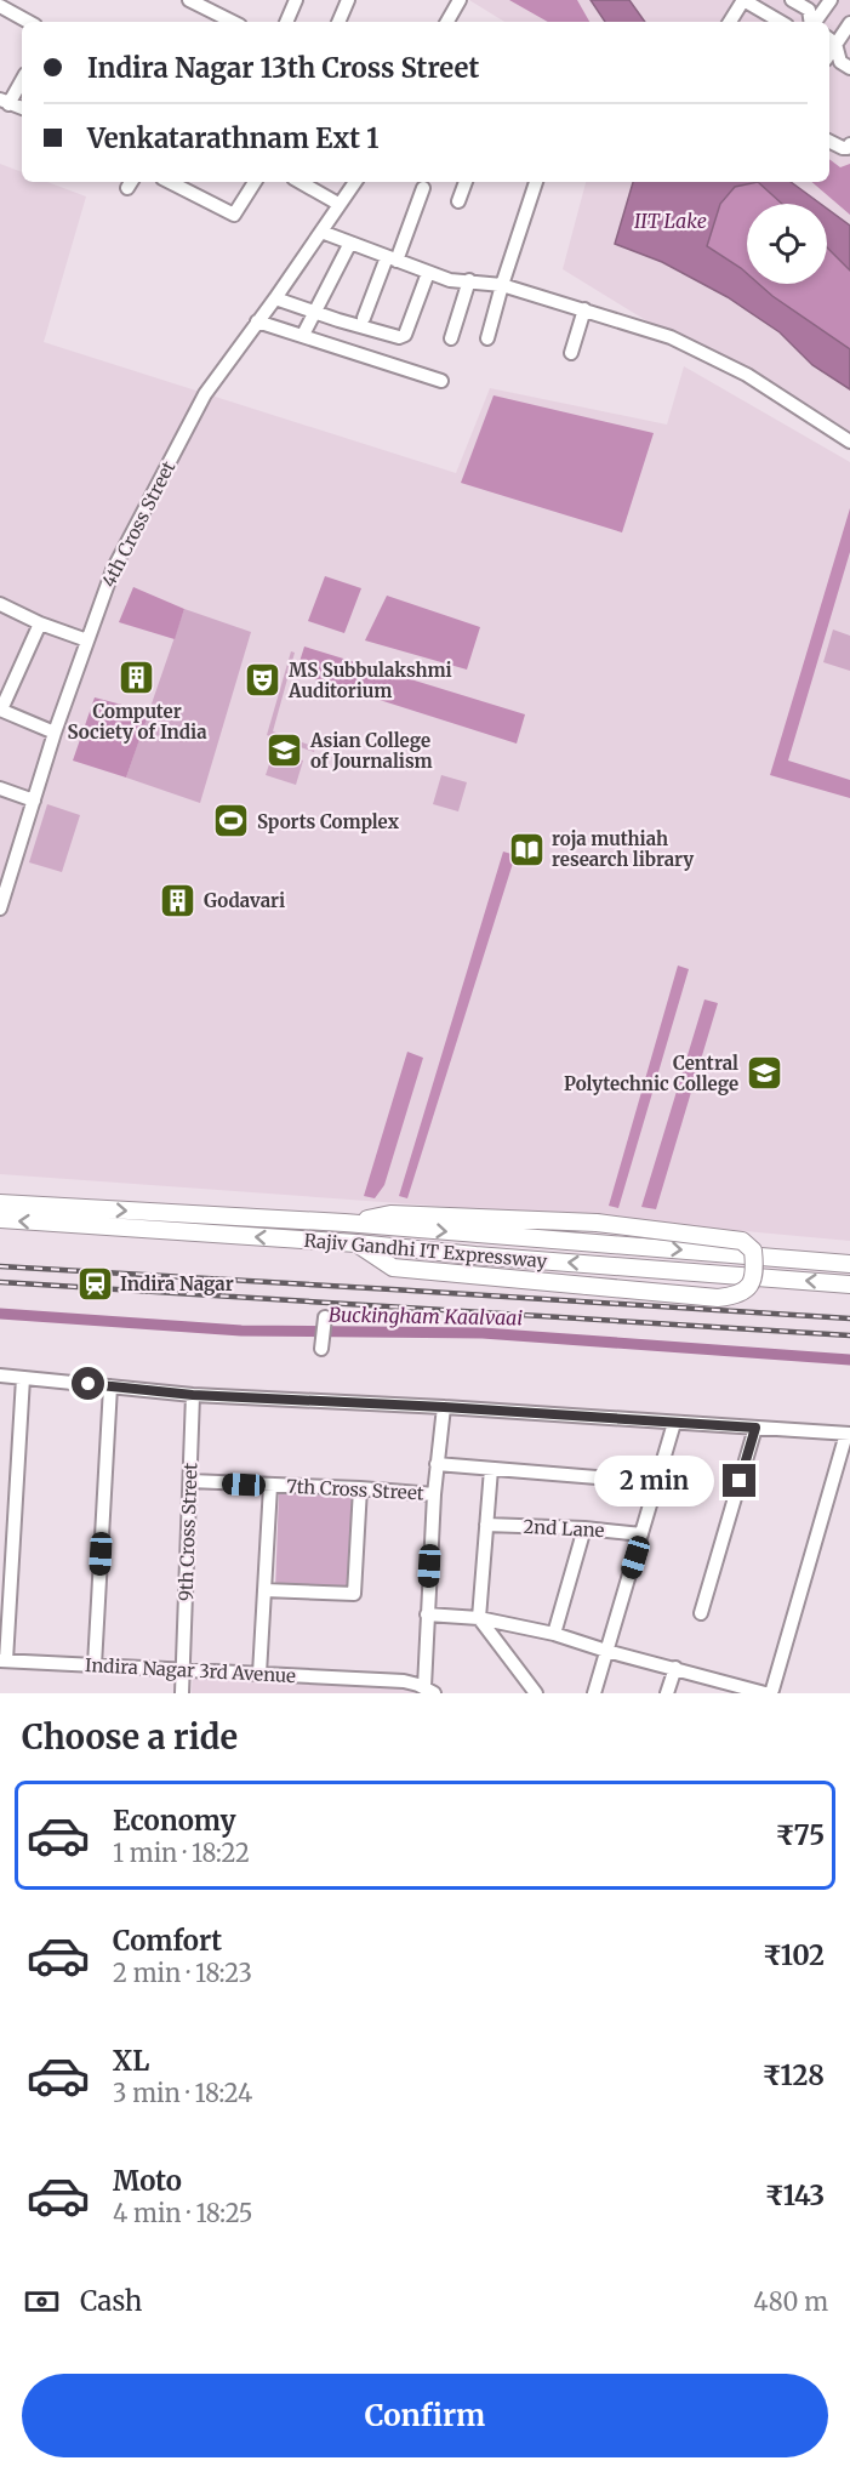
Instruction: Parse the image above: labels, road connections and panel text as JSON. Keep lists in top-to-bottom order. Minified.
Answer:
{"streets":{"main road":["Rajiv Gandhi IT Expressway"],"street":["4th Cross Street","7th Cross Street","2nd Lane","9th Cross Street","Indira Nagar 3rd Avenue"]},"crossings":[["7th Cross Street","9th Cross Street"],["9th Cross Street","Indira Nagar 3rd Avenue"]],"water":["IIT Lake","Buckingham Kaalvaai"],"places":{"building":["Computer Society of India","Godavari"],"theatre":["MS Subbulakshmi Auditorium"],"school or university":["Asian College of Journalism","Central Polytechnic College"],"sports":["Sports Complex"],"library":["roja muthiah research library"],"station":["Indira Nagar"]},"page":{"banner":["Indira Nagar 13th Cross Street","Venkatarathnam Ext 1"],"bubble":"2 min","heading":"Choose a ride","list":[{"name":"Economy","note":"1 min · 18:22","value":"₹75"},{"name":"Comfort","note":"2 min · 18:23","value":"₹102"},{"name":"XL","note":"3 min · 18:24","value":"₹128"},{"name":"Moto","note":"4 min · 18:25","value":"₹143"}],"pay":["Cash","480 m"],"buttons":"Confirm"}}
